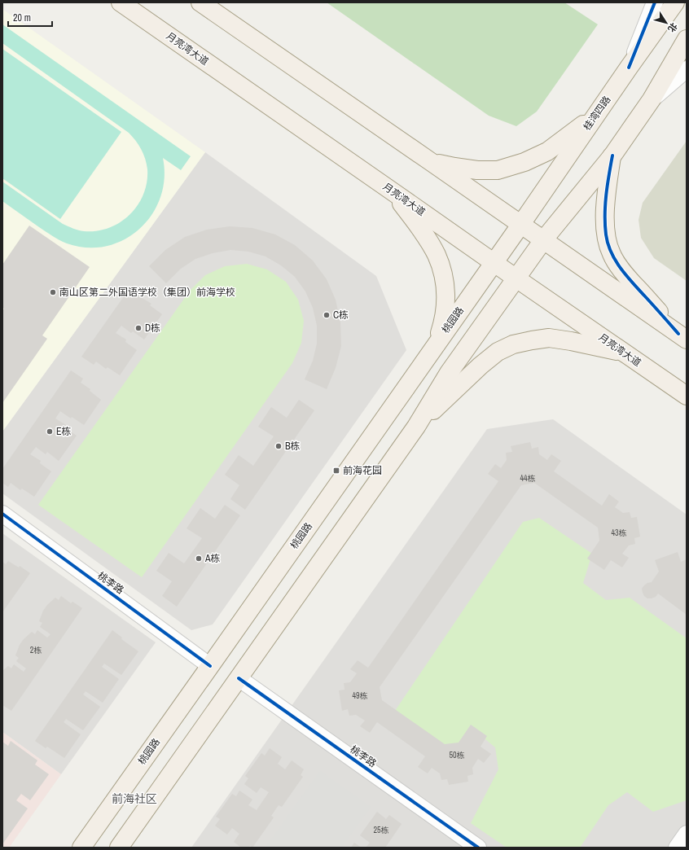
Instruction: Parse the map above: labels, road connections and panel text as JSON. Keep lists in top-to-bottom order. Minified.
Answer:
{"streets":{"main road":["月亮湾大道","桂湾四路","桃园路"],"street":["桃李路"]},"crossings":[["月亮湾大道","桃园路"],["桂湾四路","桃园路"],["桃园路","桃李路"]],"districts":["前海社区"],"places":{"other":["南山区第二外国语学校（集团）前海学校","C栋","D栋","E栋","B栋","A栋"],"transit":["前海花园"]},"house_numbers":["44栋","43栋","2栋","49栋","50栋","25栋"],"scale_bar":"20 m","north":"bottom right"}
